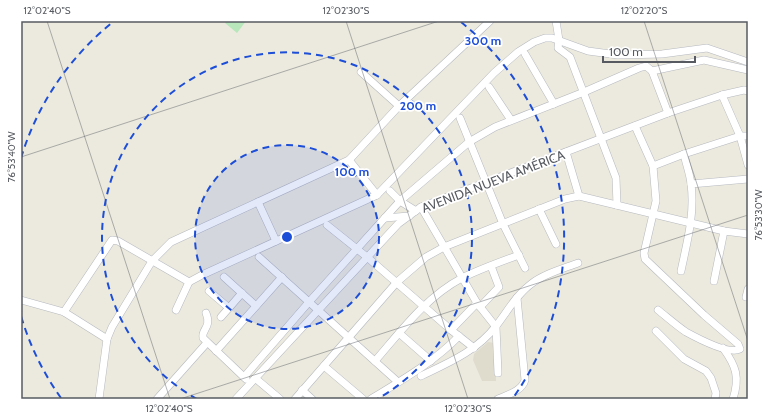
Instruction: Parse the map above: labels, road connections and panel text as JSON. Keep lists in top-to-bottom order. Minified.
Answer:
{"streets":{"street":["AVENIDA NUEVA AMÉRICA"]},"scale_bar":"100 m","coordinates":["12°02'40\"S","12°02'30\"S","12°02'20\"S","76°53'40\"W","76°53'30\"W"],"rings":["300 m","200 m","100 m"]}
